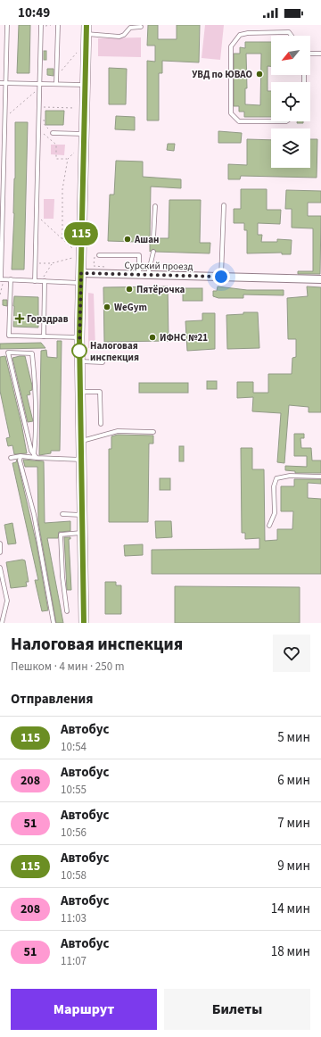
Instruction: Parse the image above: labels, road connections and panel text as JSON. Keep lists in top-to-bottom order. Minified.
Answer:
{"streets":{"street":["Сурский проезд"]},"places":{"other":["УВД по ЮВАО","Ашан","Пятёрочка","WeGym","ИФНС №21","Налоговая инспекция"],"health":["Горздрав"]},"lines":["bus line 115"],"north":"bottom left","page":{"status":"10:49","on_map":"115","heading":[["Налоговая инспекция","Пешком · 4 мин · 250 m"],"Отправления"],"list":[{"mark":"115","name":"Автобус","note":"10:54","value":"5 мин"},{"mark":"208","name":"Автобус","note":"10:55","value":"6 мин"},{"mark":"51","name":"Автобус","note":"10:56","value":"7 мин"},{"mark":"115","name":"Автобус","note":"10:58","value":"9 мин"},{"mark":"208","name":"Автобус","note":"11:03","value":"14 мин"},{"mark":"51","name":"Автобус","note":"11:07","value":"18 мин"}],"buttons":["Маршрут","Билеты"]}}
